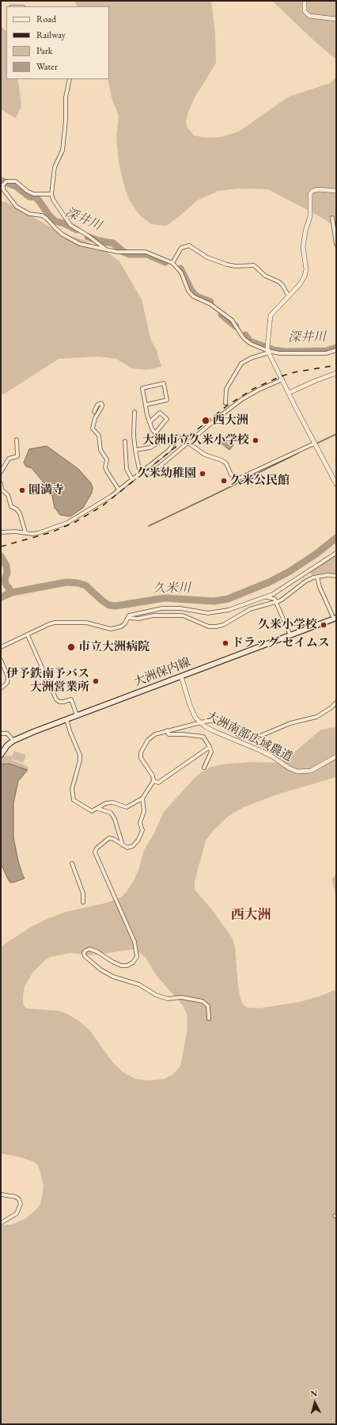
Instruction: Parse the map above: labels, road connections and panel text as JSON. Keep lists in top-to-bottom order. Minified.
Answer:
{"streets":{"main road":["大洲保内線"],"street":["大洲南部広域農道"]},"crossings":[["大洲保内線","大洲南部広域農道"]],"districts":["西大洲"],"water":["深井川","久米川"],"places":["西大洲","大洲市立久米小学校","久米幼稚園","久米公民館","圓満寺","久米小学校","ドラッグ セイムス","市立大洲病院","伊予鉄南予バス 大洲営業所"],"legend":["Road","Railway","Park","Water"],"north":"top"}
